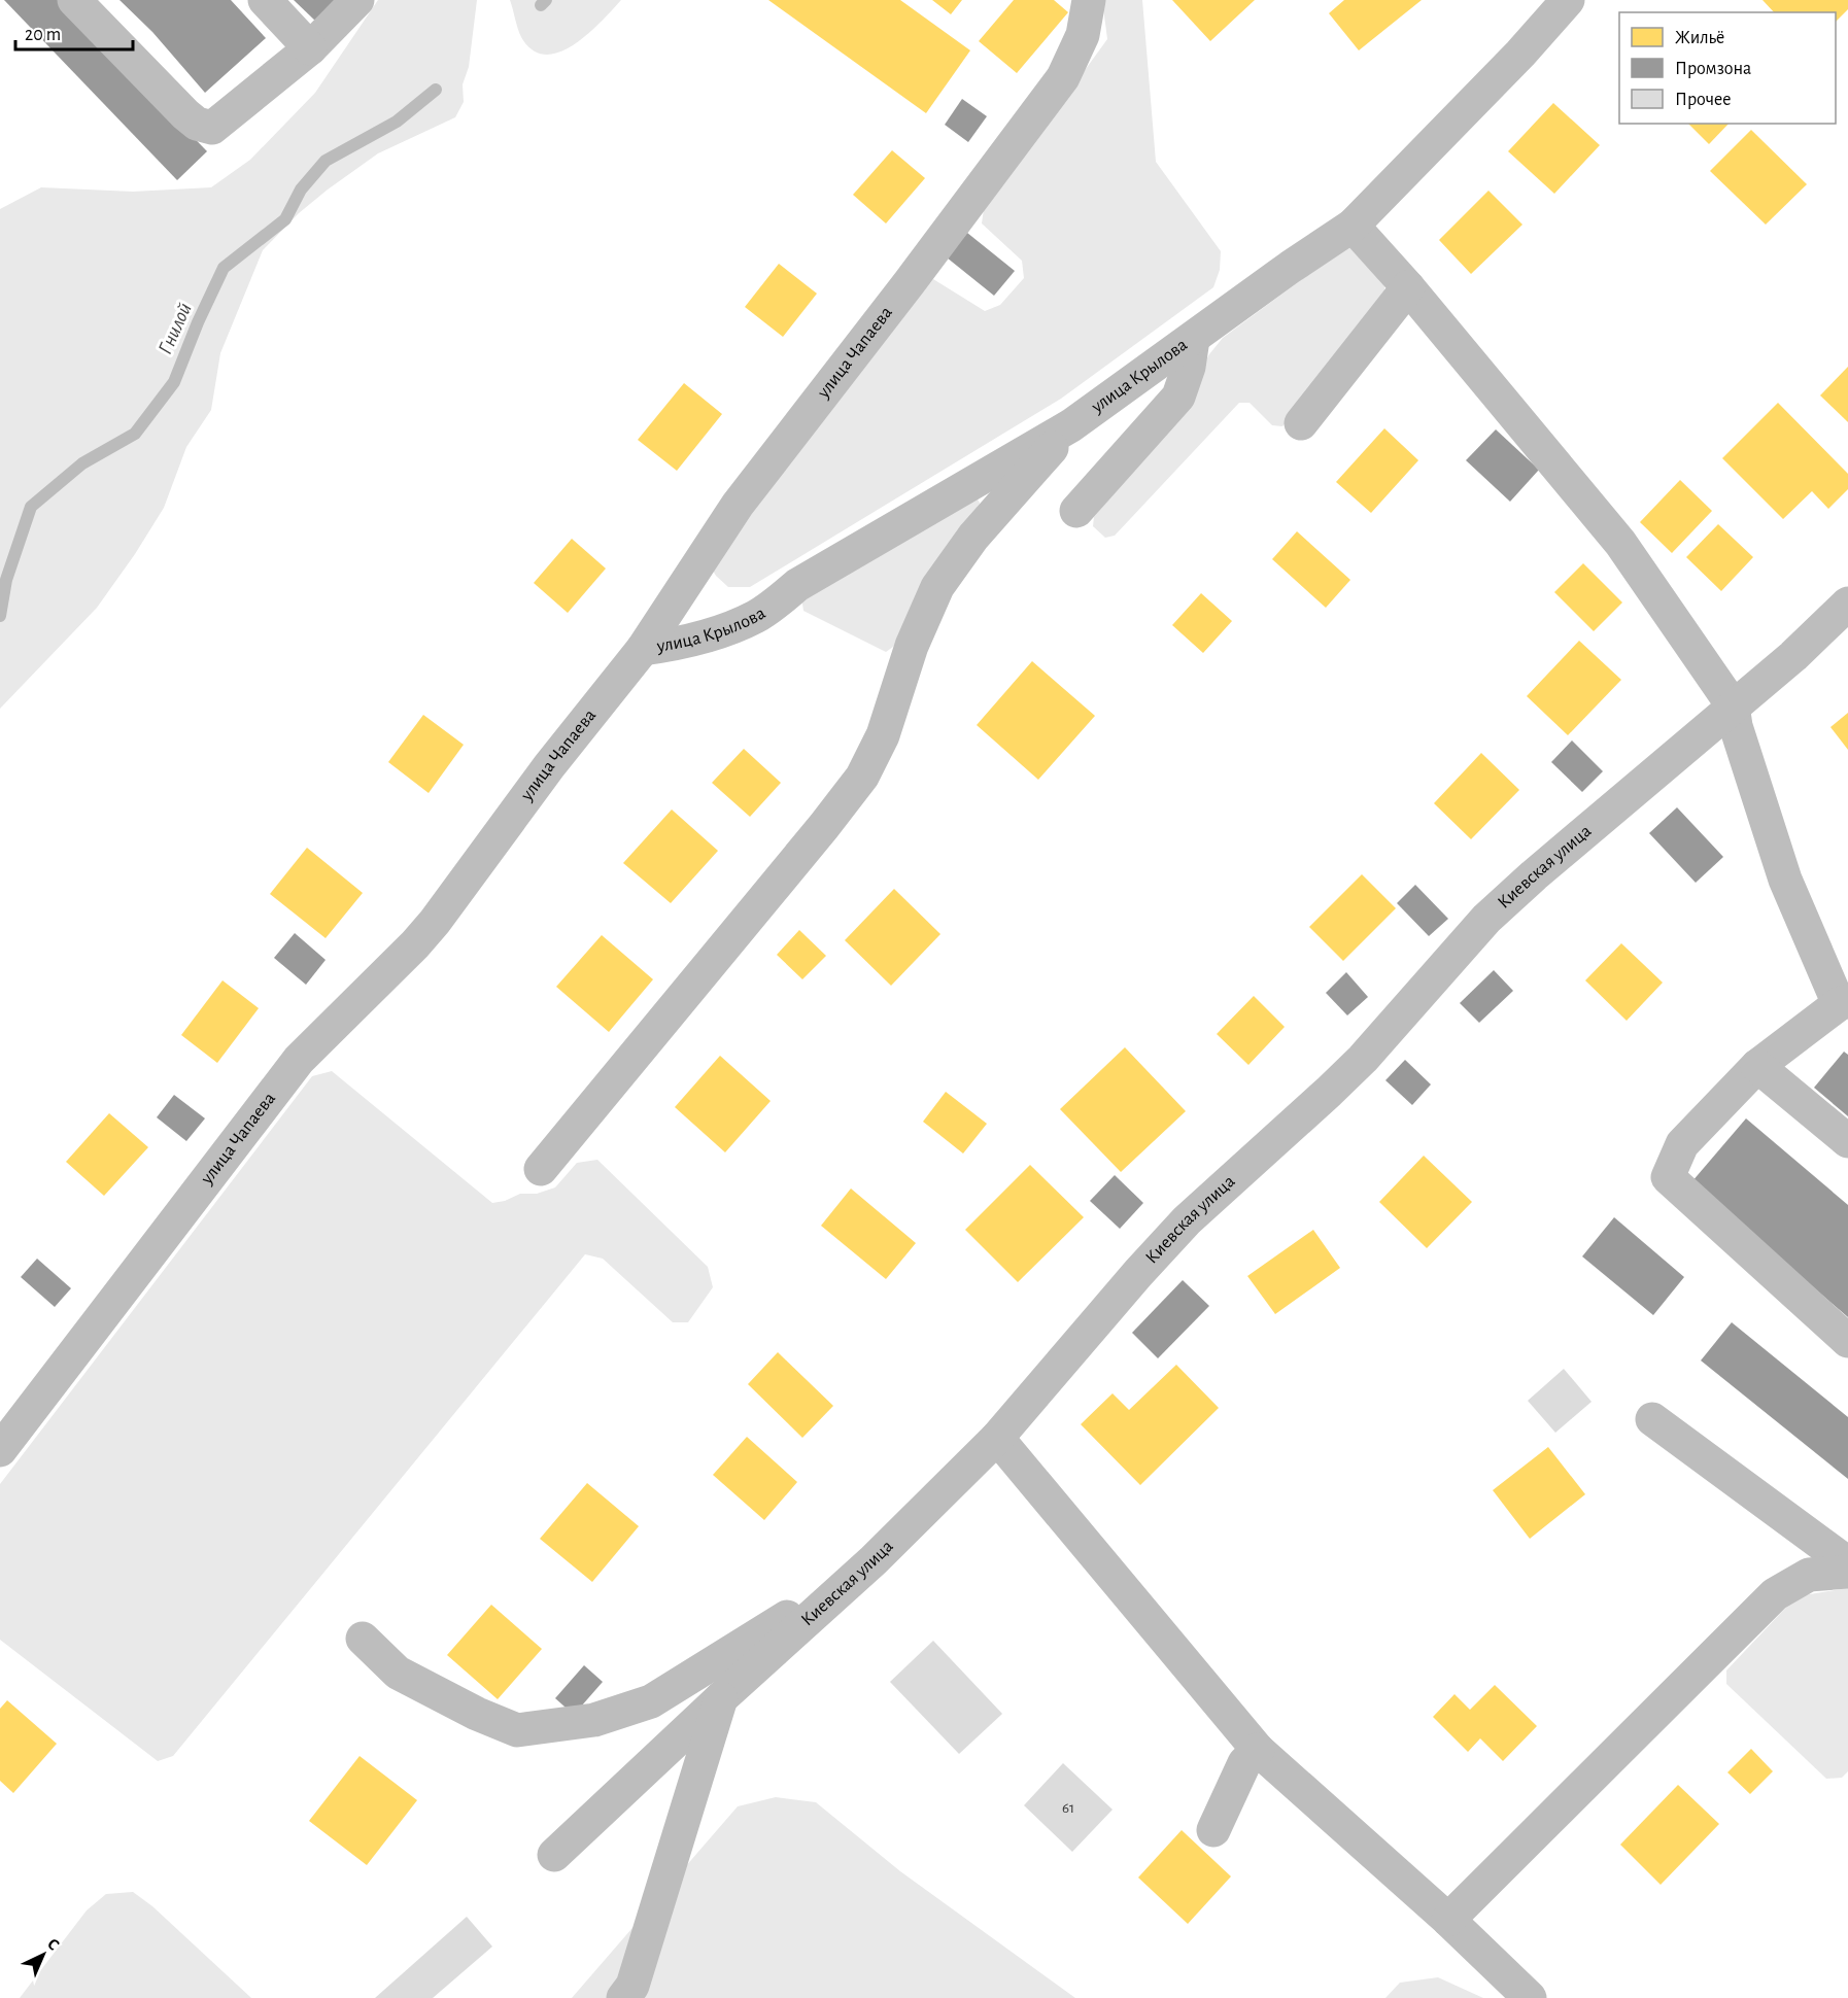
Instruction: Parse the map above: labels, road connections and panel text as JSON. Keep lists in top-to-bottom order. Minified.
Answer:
{"streets":{"street":["улица Чапаева","улица Крылова","Киевская улица"]},"crossings":[["улица Чапаева","улица Крылова"]],"water":["Гнилой"],"house_numbers":["61"],"legend":["Жильё","Промзона","Прочее"],"scale_bar":"20 m","north":"top right"}
